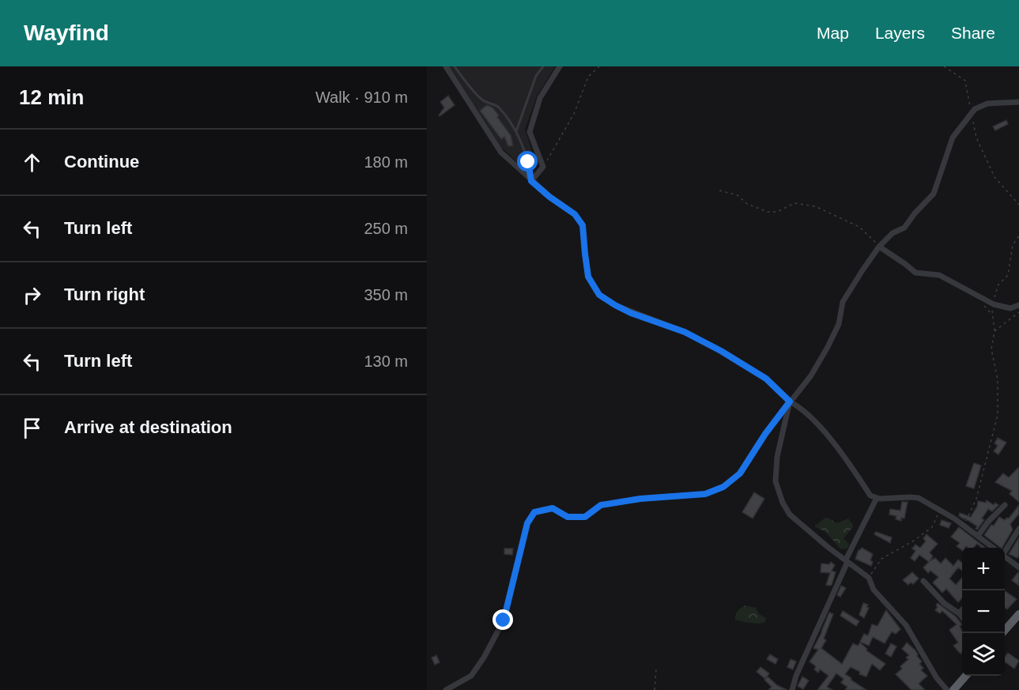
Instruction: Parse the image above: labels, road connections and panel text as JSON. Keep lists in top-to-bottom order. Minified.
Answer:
{"page":{"header":"Wayfind","nav":["Map","Layers","Share"],"heading":["12 min","Walk · 910 m"],"list":[["Continue","180 m"],["Turn left","250 m"],["Turn right","350 m"],["Turn left","130 m"],"Arrive at destination"],"map_buttons":["+","−"]}}
